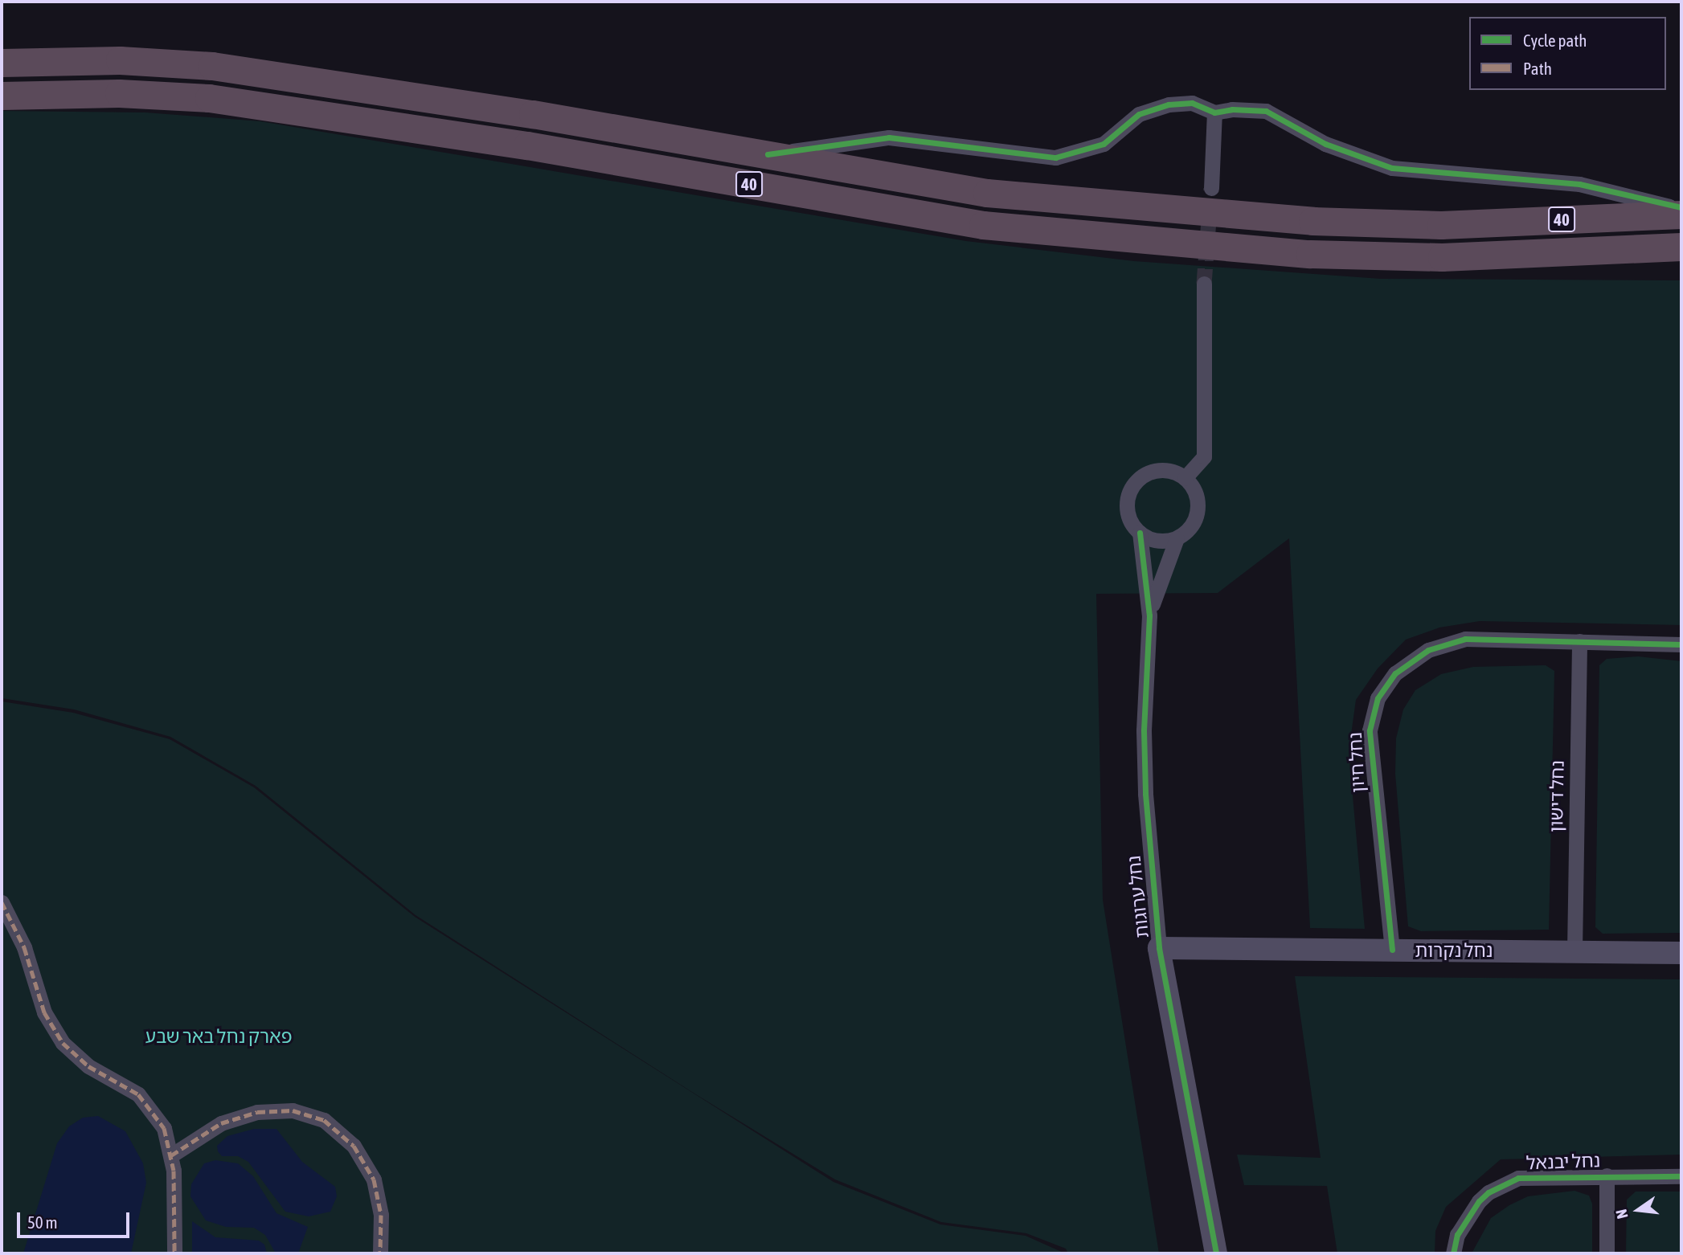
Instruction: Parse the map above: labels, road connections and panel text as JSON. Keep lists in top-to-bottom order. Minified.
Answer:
{"streets":{"highway":["40"],"street":["נחל חיון","נחל דישון","נחל ערוגות","נחל נקרות","נחל יבנאל"]},"crossings":[["נחל חיון","נחל דישון"],["נחל חיון","נחל נקרות"],["נחל דישון","נחל נקרות"],["נחל ערוגות","נחל נקרות"]],"parks":["פארק נחל באר שבע"],"legend":["Cycle path","Path"],"scale_bar":"50 m","north":"left"}
